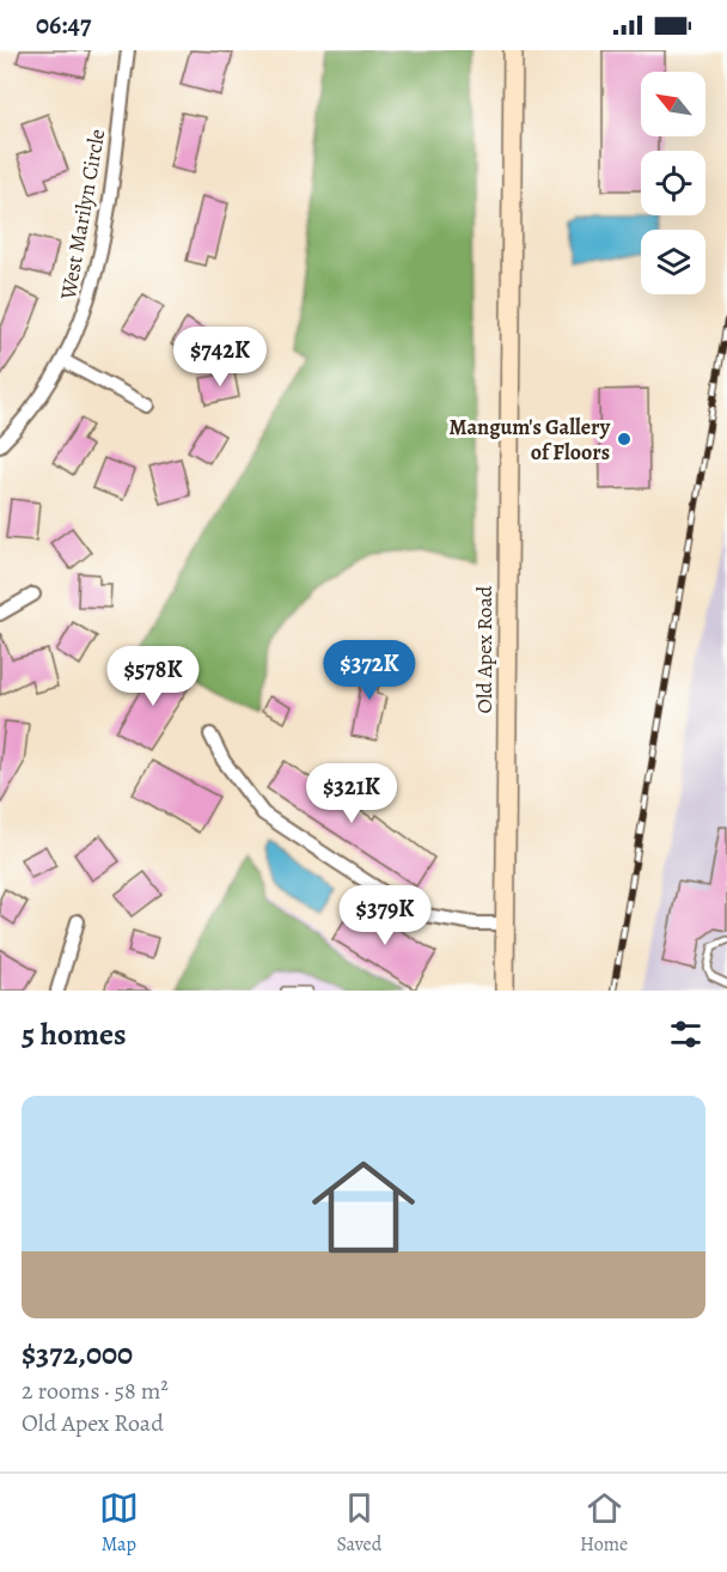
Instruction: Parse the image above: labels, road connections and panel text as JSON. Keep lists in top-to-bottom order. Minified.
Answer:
{"streets":{"main road":["Old Apex Road"],"street":["West Marilyn Circle"]},"places":["Mangum's Gallery of Floors"],"north":"top left","page":{"status":"06:47","price":["$742K","$372K","$578K","$321K","$379K"],"heading":"5 homes","list":[{"name":"$372,000","note":"2 rooms · 58 m² · Old Apex Road"}],"tabs":["Map","Saved","Home"]}}
